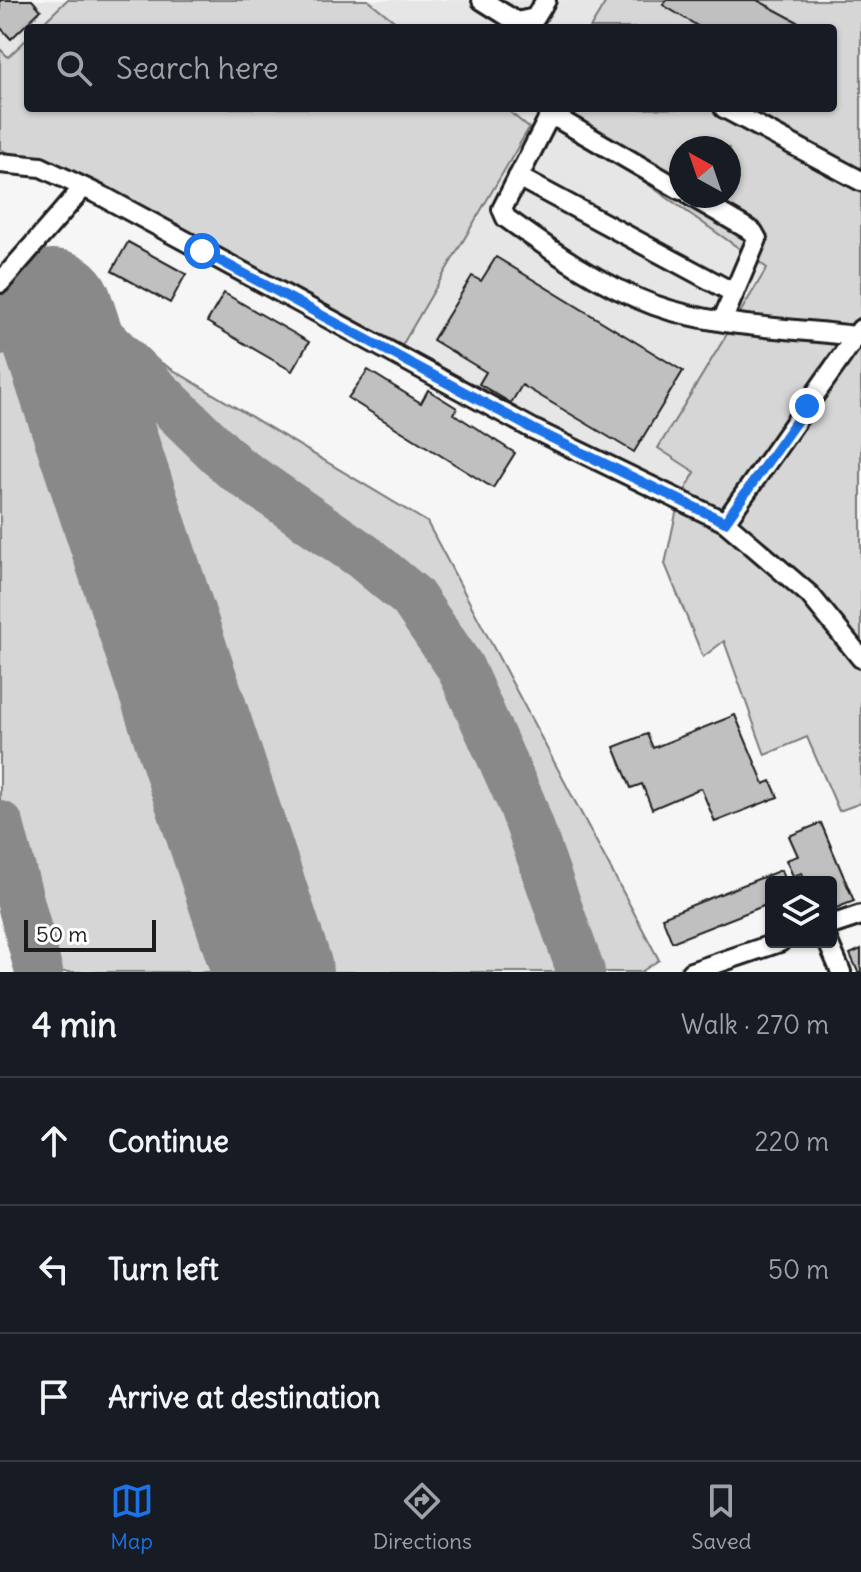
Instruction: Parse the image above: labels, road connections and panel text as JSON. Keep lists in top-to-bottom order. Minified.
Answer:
{"scale_bar":"50 m","north":"top left","page":{"search":"Search here","scale":"50 m","heading":["4 min","Walk · 270 m"],"list":[["Continue","220 m"],["Turn left","50 m"],"Arrive at destination"],"nav":["Map","Directions","Saved"]}}
